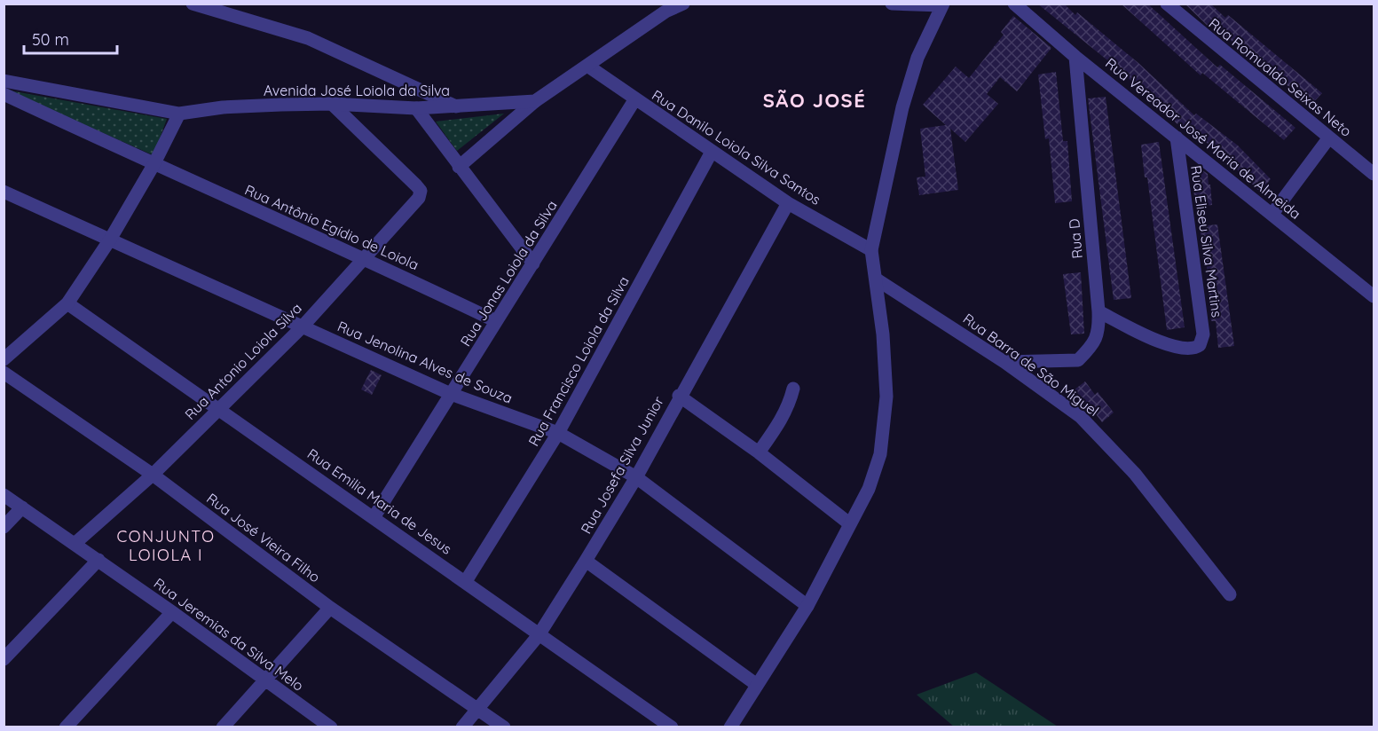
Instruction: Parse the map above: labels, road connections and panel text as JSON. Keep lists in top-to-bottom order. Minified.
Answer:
{"streets":{"street":["Rua Romualdo Seixas Neto","Avenida José Loiola da Silva","Rua Vereador José Maria de Almeida","Rua Danilo Loiola Silva Santos","Rua Antônio Egídio de Loiola","Rua D","Rua Eliseu Silva Martins","Rua Jonas Loiola da Silva","Rua Antonio Loiola Silva","Rua Francisco Loiola da Silva","Rua Jenolina Alves de Souza","Rua Barra de São Miguel","Rua Josefa Silva Junior","Rua Emilia Maria de Jesus","Rua José Vieira Filho","Rua Jeremias da Silva Melo"]},"crossings":[["Avenida José Loiola da Silva","Rua Antonio Loiola Silva"],["Rua Vereador José Maria de Almeida","Rua D"],["Rua Vereador José Maria de Almeida","Rua Eliseu Silva Martins"],["Rua Danilo Loiola Silva Santos","Rua Jonas Loiola da Silva"],["Rua Danilo Loiola Silva Santos","Rua Francisco Loiola da Silva"],["Rua Danilo Loiola Silva Santos","Rua Josefa Silva Junior"],["Rua Antônio Egídio de Loiola","Rua Jonas Loiola da Silva"],["Rua Antônio Egídio de Loiola","Rua Antonio Loiola Silva"],["Rua D","Rua Eliseu Silva Martins"],["Rua D","Rua Barra de São Miguel"],["Rua Jonas Loiola da Silva","Rua Jenolina Alves de Souza"],["Rua Jonas Loiola da Silva","Rua Emilia Maria de Jesus"],["Rua Antonio Loiola Silva","Rua Jenolina Alves de Souza"],["Rua Antonio Loiola Silva","Rua Emilia Maria de Jesus"],["Rua Antonio Loiola Silva","Rua José Vieira Filho"],["Rua Antonio Loiola Silva","Rua Jeremias da Silva Melo"],["Rua Francisco Loiola da Silva","Rua Jenolina Alves de Souza"],["Rua Francisco Loiola da Silva","Rua Emilia Maria de Jesus"],["Rua Jenolina Alves de Souza","Rua Josefa Silva Junior"],["Rua Josefa Silva Junior","Rua Emilia Maria de Jesus"],["Rua Josefa Silva Junior","Rua José Vieira Filho"]],"districts":["SÃO JOSÉ","CONJUNTO LOIOLA I"],"scale_bar":"50 m"}
